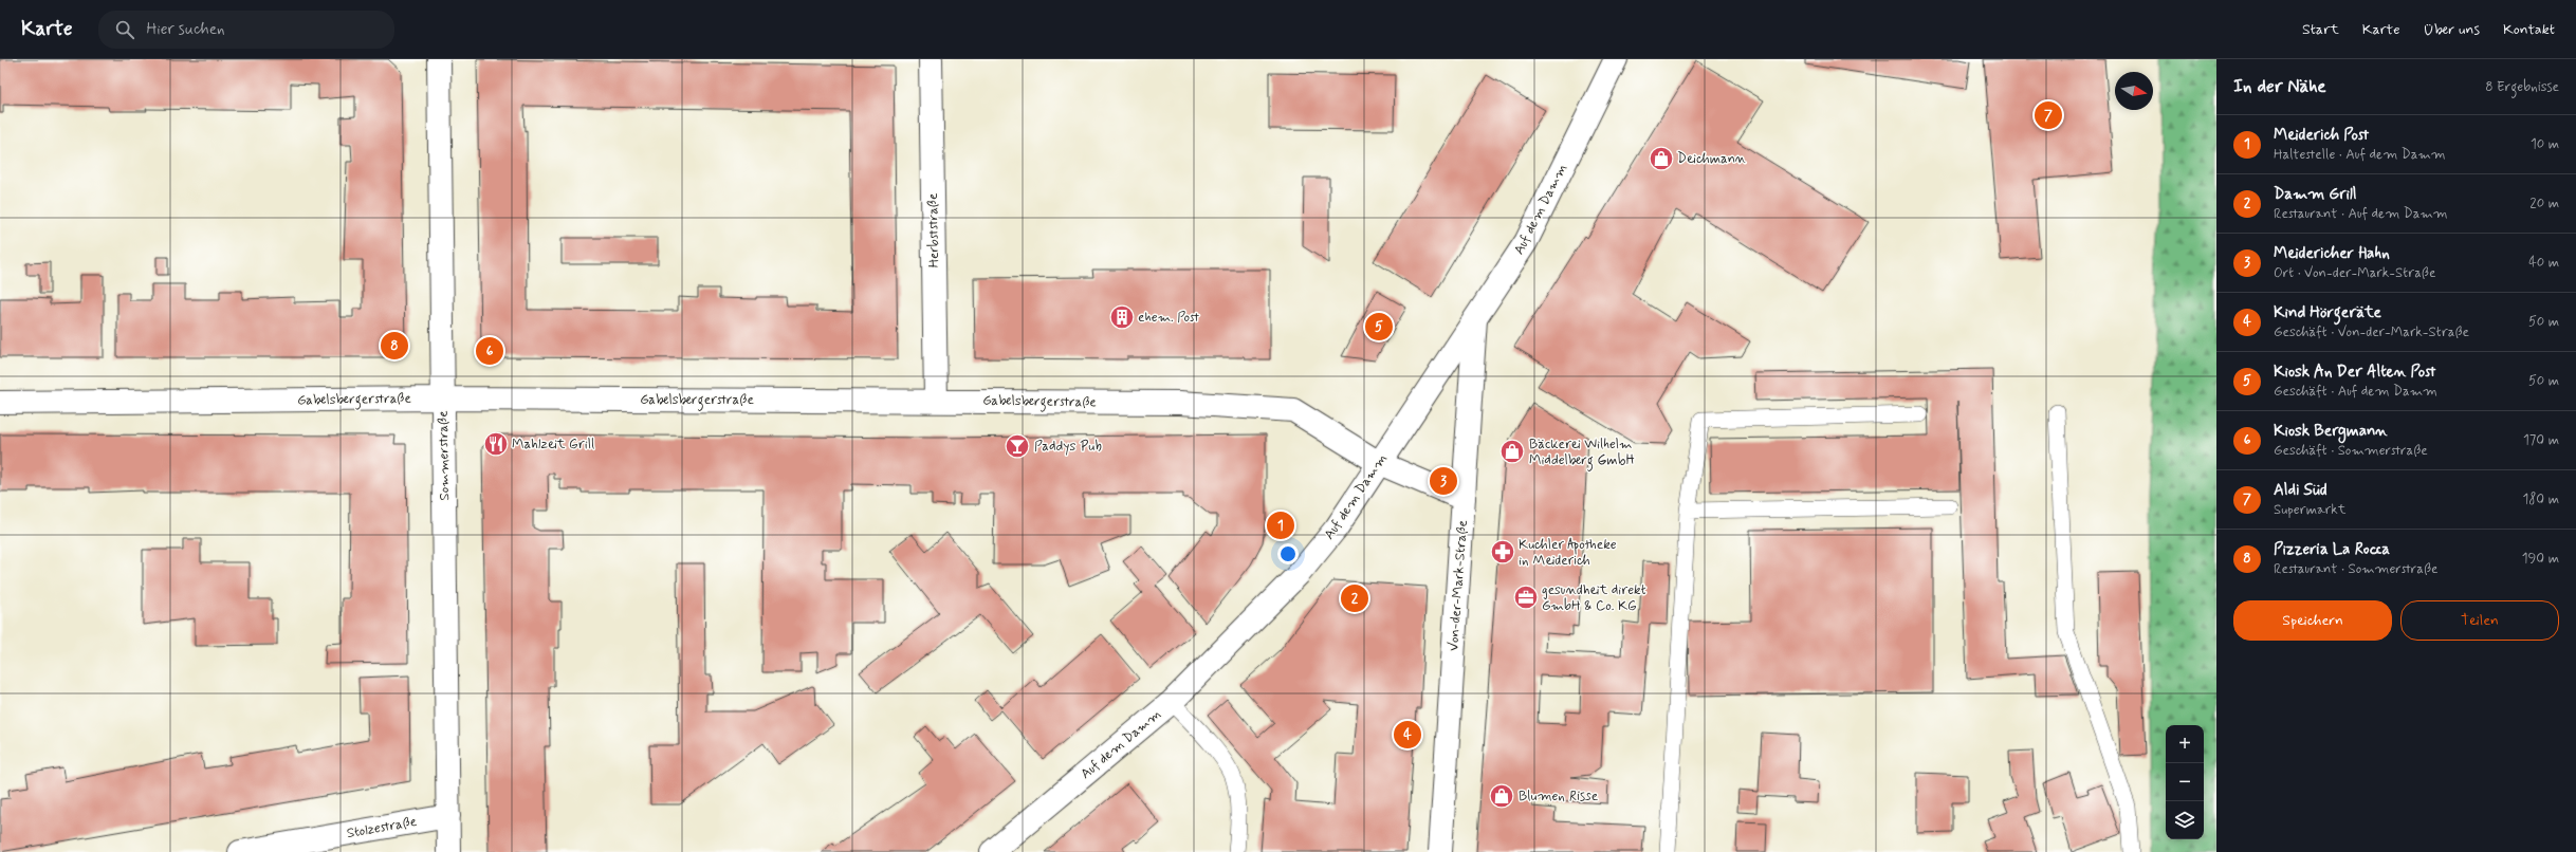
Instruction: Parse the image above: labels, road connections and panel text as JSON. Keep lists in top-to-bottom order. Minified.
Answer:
{"streets":{"street":["Auf dem Damm","Herbststraße","Gabelsbergerstraße","Sommerstraße","Von-der-Mark-Straße","Stolzestraße"]},"crossings":[["Auf dem Damm","Gabelsbergerstraße"],["Auf dem Damm","Von-der-Mark-Straße"],["Herbststraße","Gabelsbergerstraße"],["Gabelsbergerstraße","Sommerstraße"],["Gabelsbergerstraße","Von-der-Mark-Straße"],["Sommerstraße","Stolzestraße"]],"places":{"shop":["Deichmann","Bäckerei Wilhelm Middelberg GmbH","Blumen Risse"],"building":["ehem. Post"],"restaurant":["Mahlzeit Grill"],"bar":["Paddys Pub"],"pharmacy":["Kuchler Apotheke in Meiderich"],"office":["gesundheit direkt GmbH & Co. KG"]},"north":"right","page":{"header":"Karte","search":"Hier suchen","nav":["Start","Karte","Über uns","Kontakt"],"heading":["In der Nähe","8 Ergebnisse"],"pins":["7","5","8","6","3","1","2","4"],"list":[{"mark":"1","name":"Meiderich Post","note":"Haltestelle · Auf dem Damm","value":"10 m"},{"mark":"2","name":"Damm Grill","note":"Restaurant · Auf dem Damm","value":"20 m"},{"mark":"3","name":"Meidericher Hahn","note":"Ort · Von-der-Mark-Straße","value":"40 m"},{"mark":"4","name":"Kind Hörgeräte","note":"Geschäft · Von-der-Mark-Straße","value":"50 m"},{"mark":"5","name":"Kiosk An Der Alten Post","note":"Geschäft · Auf dem Damm","value":"50 m"},{"mark":"6","name":"Kiosk Bergmann","note":"Geschäft · Sommerstraße","value":"170 m"},{"mark":"7","name":"Aldi Süd","note":"Supermarkt","value":"180 m"},{"mark":"8","name":"Pizzeria La Rocca","note":"Restaurant · Sommerstraße","value":"190 m"}],"buttons":["Speichern","Teilen"],"map_buttons":["+","−"]}}
